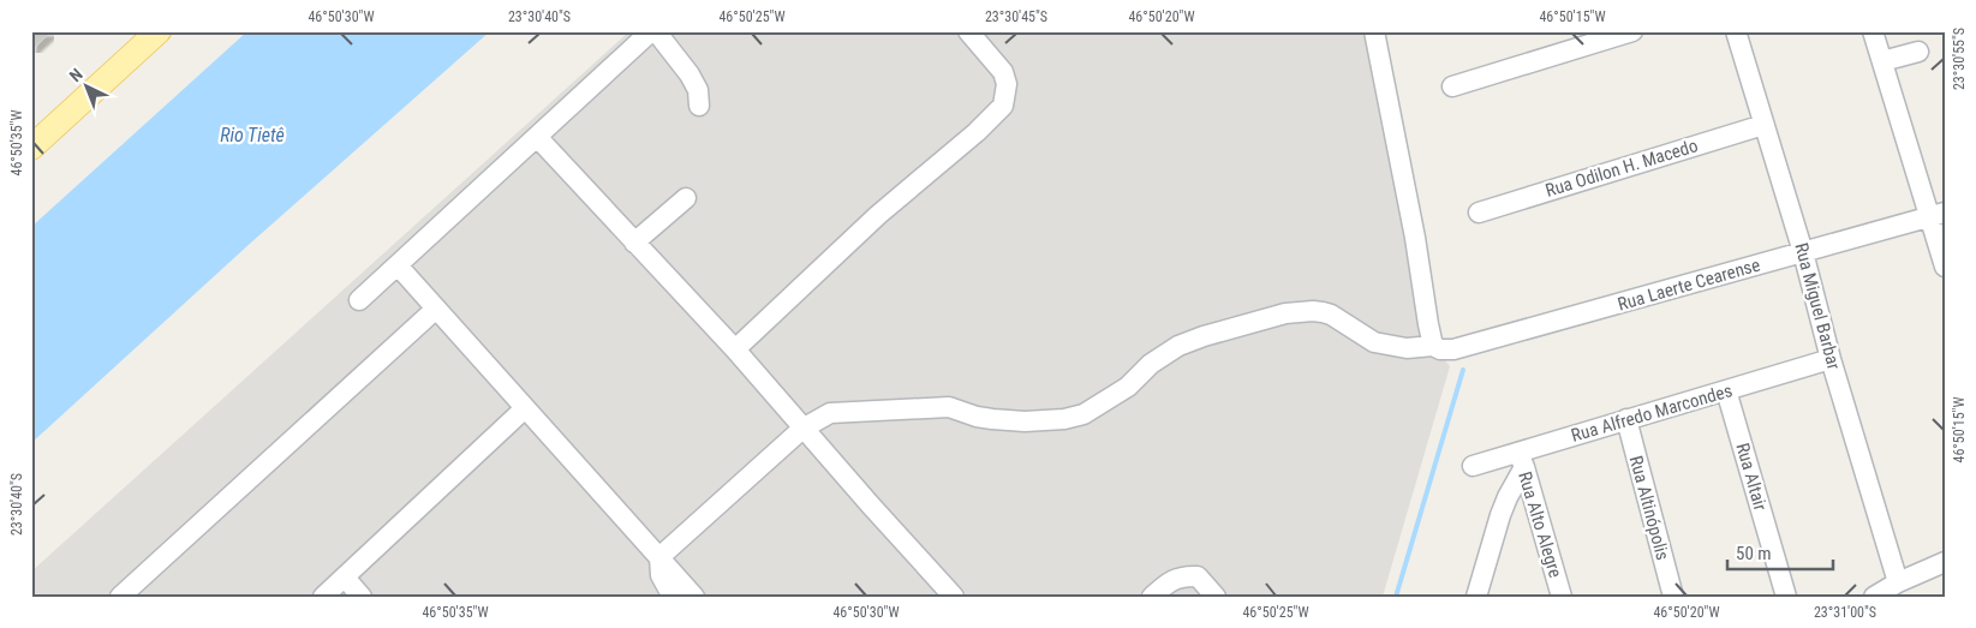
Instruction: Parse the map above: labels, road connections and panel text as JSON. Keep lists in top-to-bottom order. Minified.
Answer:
{"streets":{"street":["Rua Odilon H. Macedo","Rua Laerte Cearense","Rua Miguel Barbar","Rua Alfredo Marcondes","Rua Altair","Rua Altinópolis","Rua Alto Alegre"]},"crossings":[["Rua Odilon H. Macedo","Rua Miguel Barbar"],["Rua Laerte Cearense","Rua Miguel Barbar"],["Rua Miguel Barbar","Rua Alfredo Marcondes"],["Rua Alfredo Marcondes","Rua Altair"],["Rua Alfredo Marcondes","Rua Altinópolis"],["Rua Alfredo Marcondes","Rua Alto Alegre"]],"water":["Rio Tietê"],"scale_bar":"50 m","north":"top left","coordinates":["46°50'30\"W","23°30'40\"S","46°50'25\"W","23°30'45\"S","46°50'20\"W","46°50'15\"W","23°30'55\"S","46°50'35\"W","23°31'00\"S"]}
